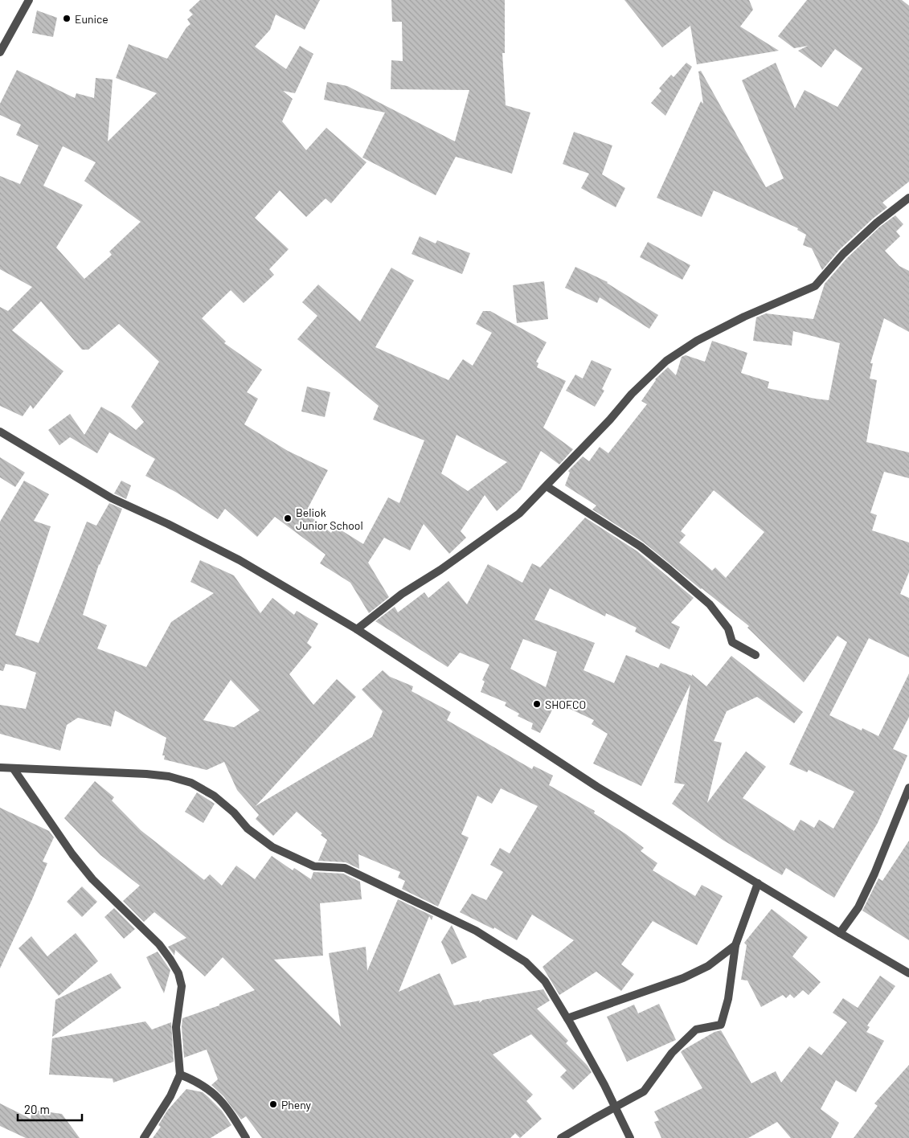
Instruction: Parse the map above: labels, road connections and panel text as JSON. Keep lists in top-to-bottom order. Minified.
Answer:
{"places":["Eunice","Beliok Junior School","SHOFCO","Pheny"],"scale_bar":"20 m"}
